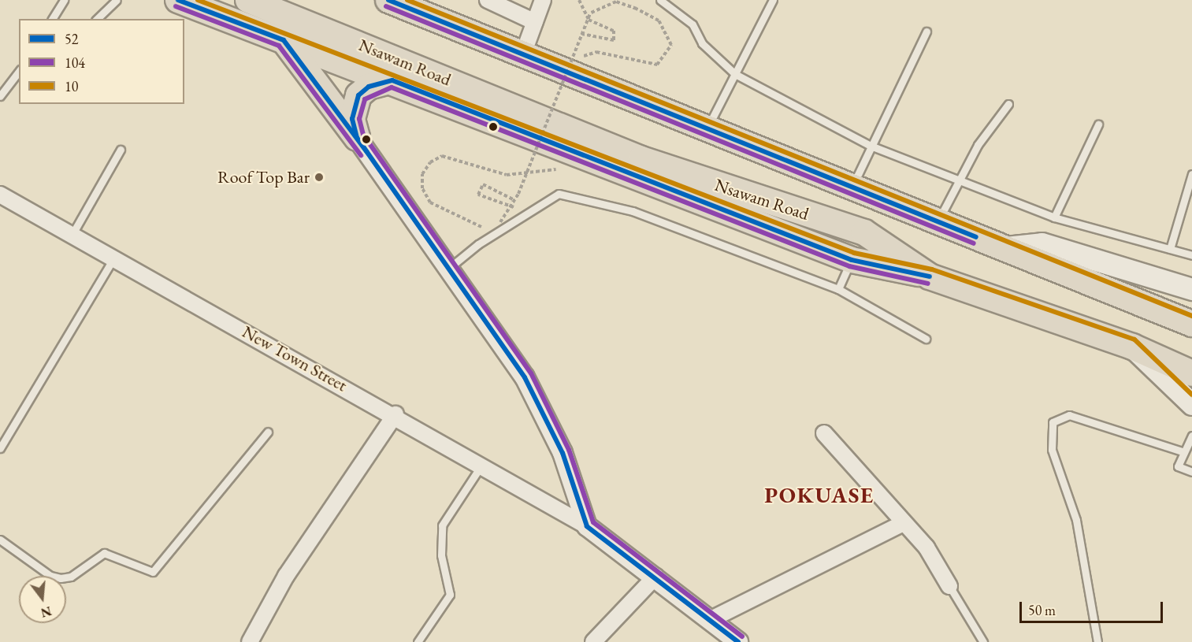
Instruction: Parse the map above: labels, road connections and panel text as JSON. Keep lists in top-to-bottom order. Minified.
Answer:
{"streets":{"highway":["Nsawam Road"],"street":["New Town Street"]},"districts":["POKUASE"],"places":["Roof Top Bar"],"lines":["transit line 52","transit line 10","transit line 104"],"legend":["52","104","10"],"scale_bar":"50 m","north":"bottom"}
